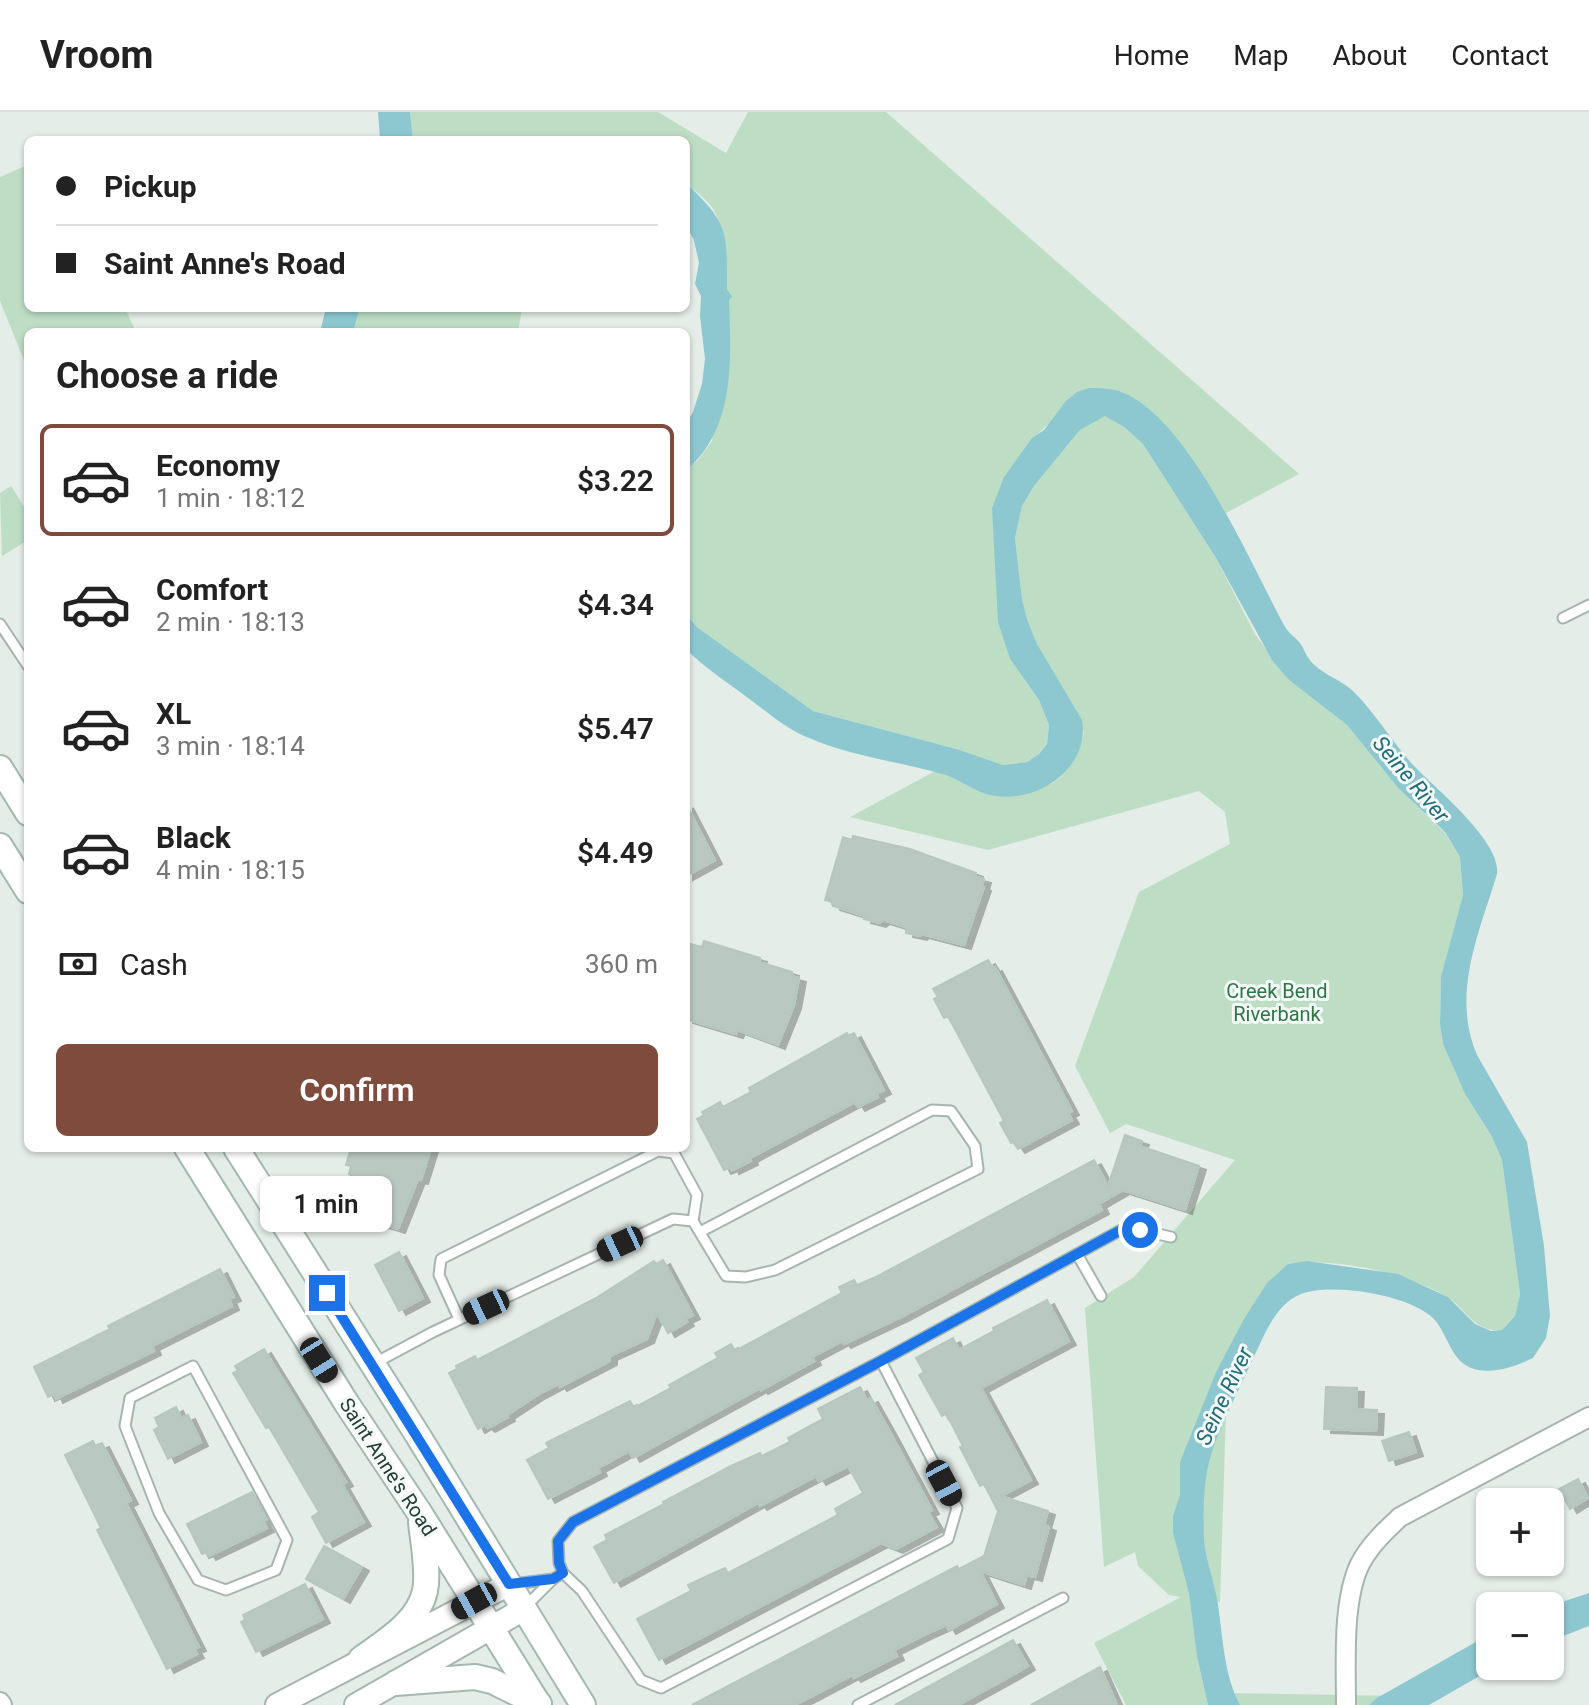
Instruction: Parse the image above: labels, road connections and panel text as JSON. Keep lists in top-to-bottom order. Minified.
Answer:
{"streets":{"main road":["Saint Anne's Road"]},"water":["Seine River"],"parks":["Creek Bend Riverbank"],"page":{"header":"Vroom","nav":["Home","Map","About","Contact"],"banner":["Pickup","Saint Anne's Road"],"heading":"Choose a ride","list":[{"name":"Economy","note":"1 min · 18:12","value":"$3.22"},{"name":"Comfort","note":"2 min · 18:13","value":"$4.34"},{"name":"XL","note":"3 min · 18:14","value":"$5.47"},{"name":"Black","note":"4 min · 18:15","value":"$4.49"}],"pay":["Cash","360 m"],"buttons":"Confirm","bubble":"1 min","map_buttons":["+","−"]}}
